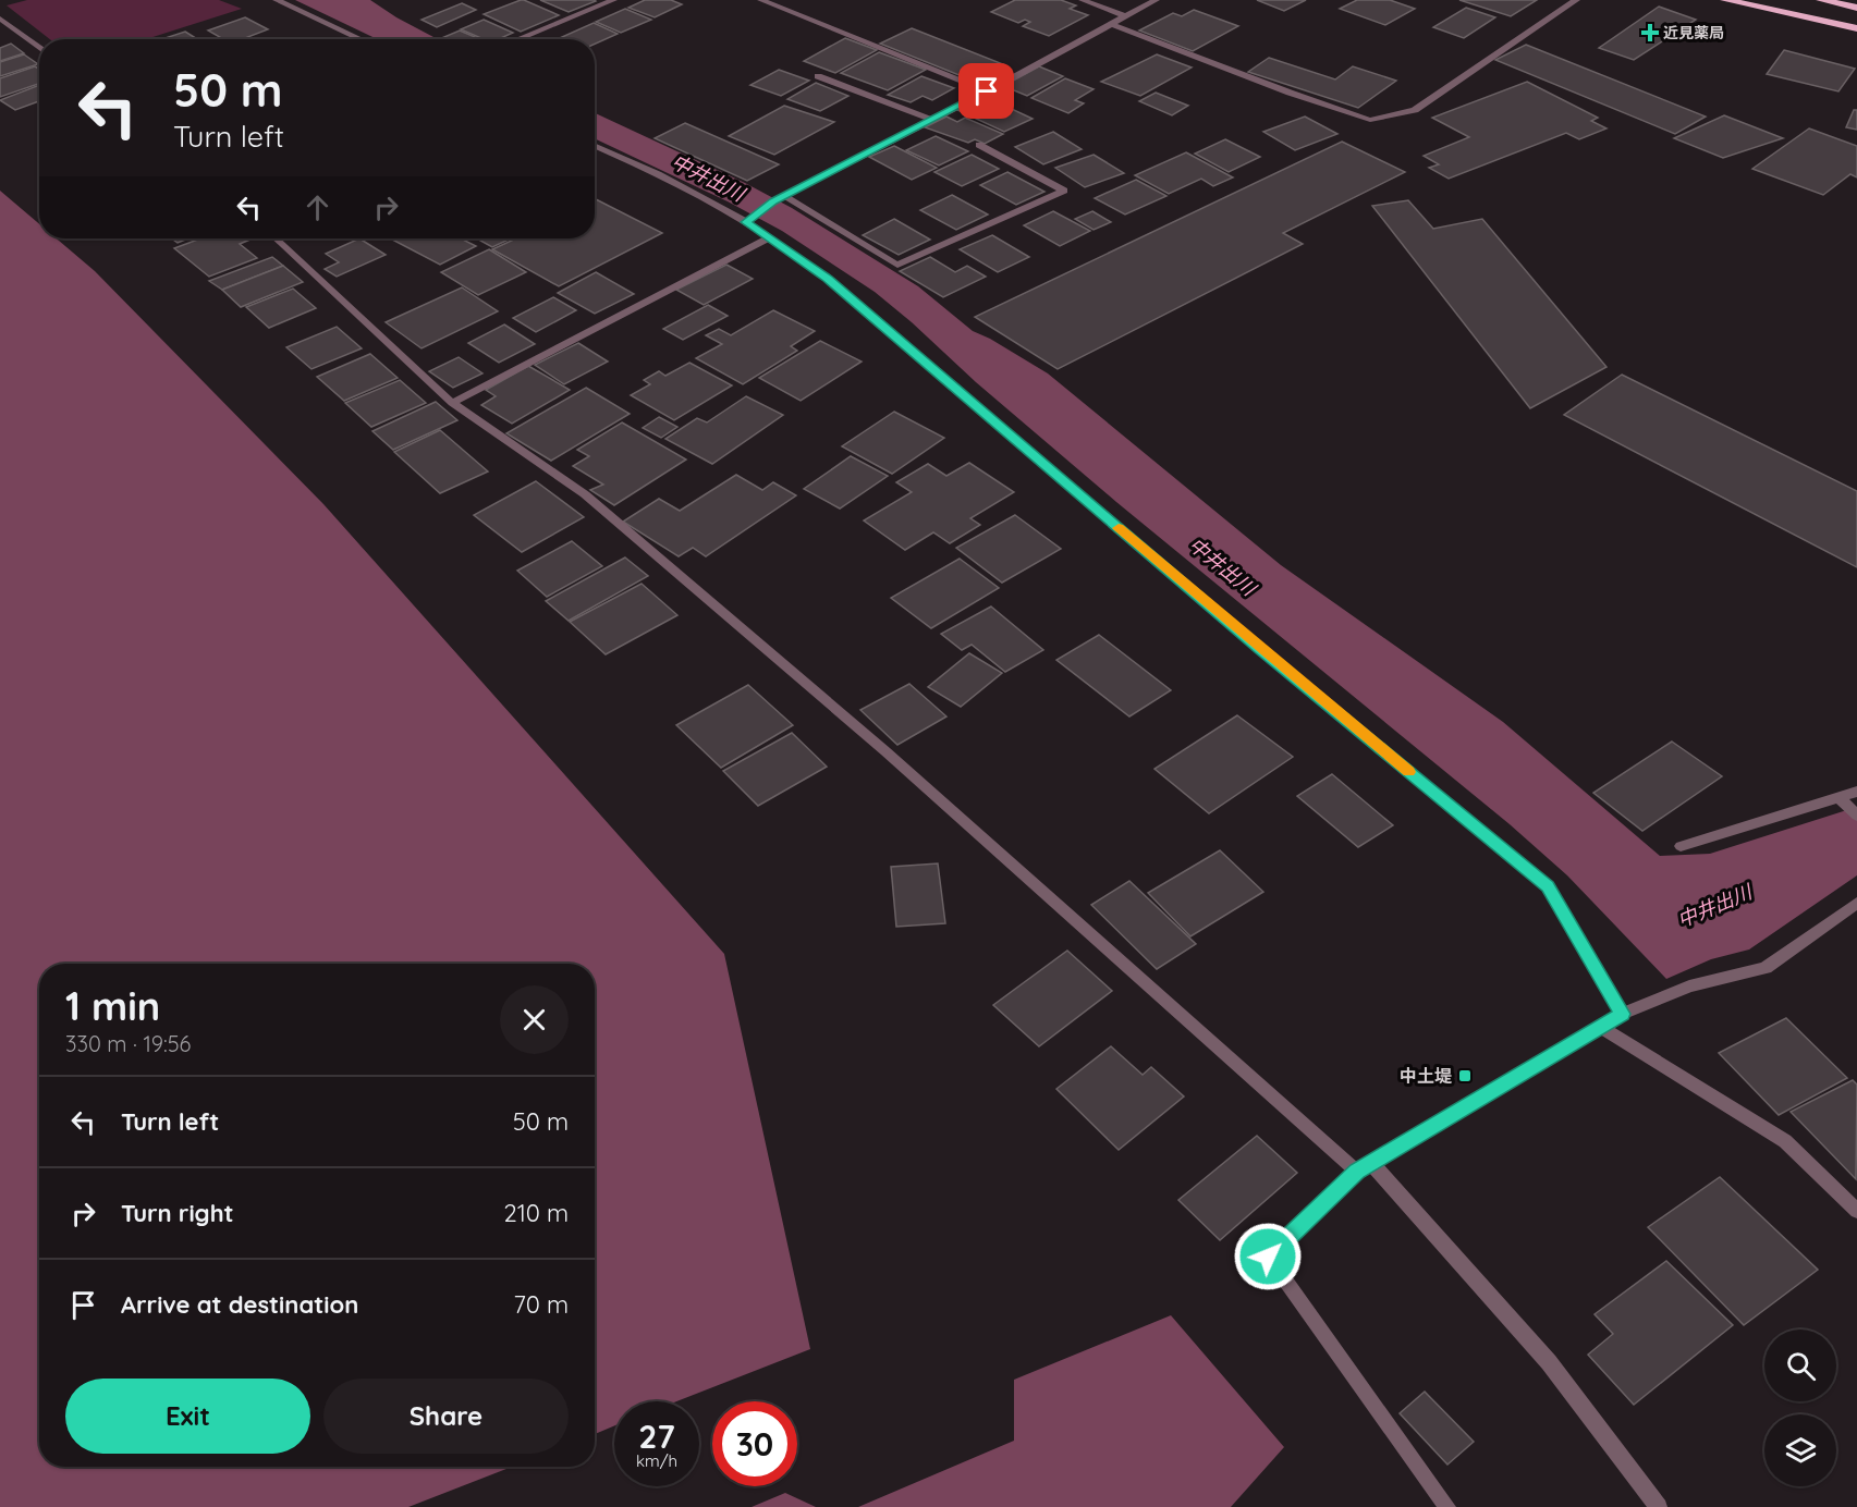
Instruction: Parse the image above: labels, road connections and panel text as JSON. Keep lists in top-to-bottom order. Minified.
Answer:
{"water":["中井出川"],"places":{"health":["近見薬局"],"transit":["中土堤"]},"page":{"turn":["50 m","Turn left"],"heading":["1 min","330 m · 19:56"],"list":[{"name":"Turn left","value":"50 m"},{"name":"Turn right","value":"210 m"},{"name":"Arrive at destination","value":"70 m"}],"buttons":["Exit","Share"],"speed":"27 km/h","limit":"30"}}
